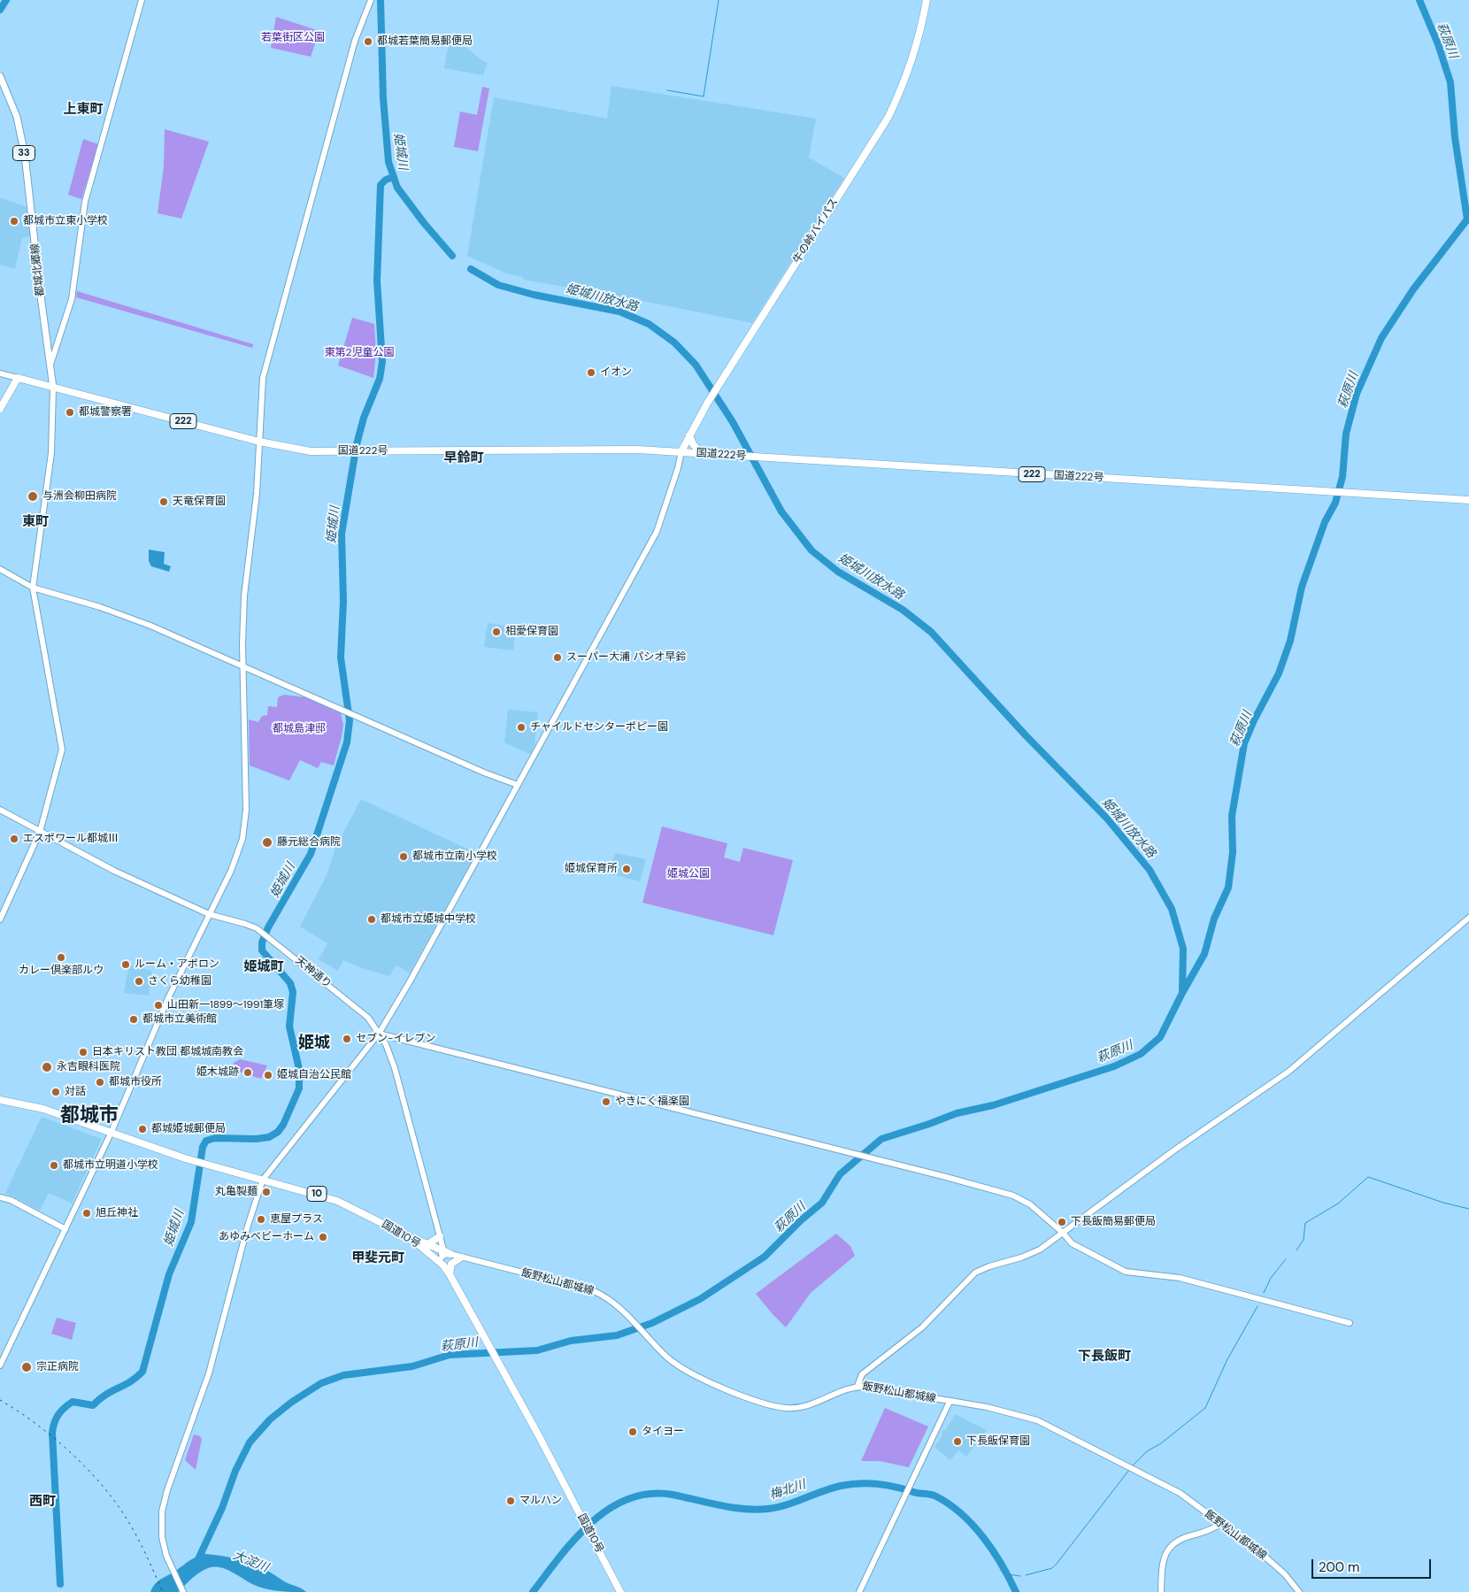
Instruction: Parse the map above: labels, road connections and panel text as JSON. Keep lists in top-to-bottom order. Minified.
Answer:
{"streets":{"highway":["牛の峠バイパス","222","国道222号","10","国道10号"],"main road":["33","都城北郷線"],"street":["天神通り","飯野松山都城線"]},"crossings":[["牛の峠バイパス","国道222号"],["都城北郷線","国道222号"]],"districts":["上東町","早鈴町","東町","姫城町","姫城","都城市","甲斐元町","下長飯町","西町"],"water":["萩原川","姫城川","姫城川放水路","梅北川","大淀川"],"parks":["若葉街区公園","東第2児童公園","都城島津邸","姫城公園"],"places":["都城若葉簡易郵便局","都城市立東小学校","イオン","都城警察署","与洲会柳田病院","天竜保育園","相愛保育園","スーパー大浦 パシオ早鈴","チャイルドセンターポピー園","エスポワール都城Ⅲ","藤元総合病院","都城市立南小学校","姫城保育所","都城市立姫城中学校","カレー倶楽部ルウ","ルーム・アポロン","さくら幼稚園","山田新一1899～1991筆塚","都城市立美術館","セブン-イレブン","日本キリスト教団 都城城南教会","永吉眼科医院","姫木城跡","姫城自治公民館","都城市役所","対話","やきにく福楽園","都城姫城郵便局","都城市立明道小学校","丸亀製麺","旭丘神社","恵屋プラス","下長飯簡易郵便局","あゆみベビーホーム","宗正病院","タイヨー","下長飯保育園","マルハン"],"scale_bar":"200 m"}
